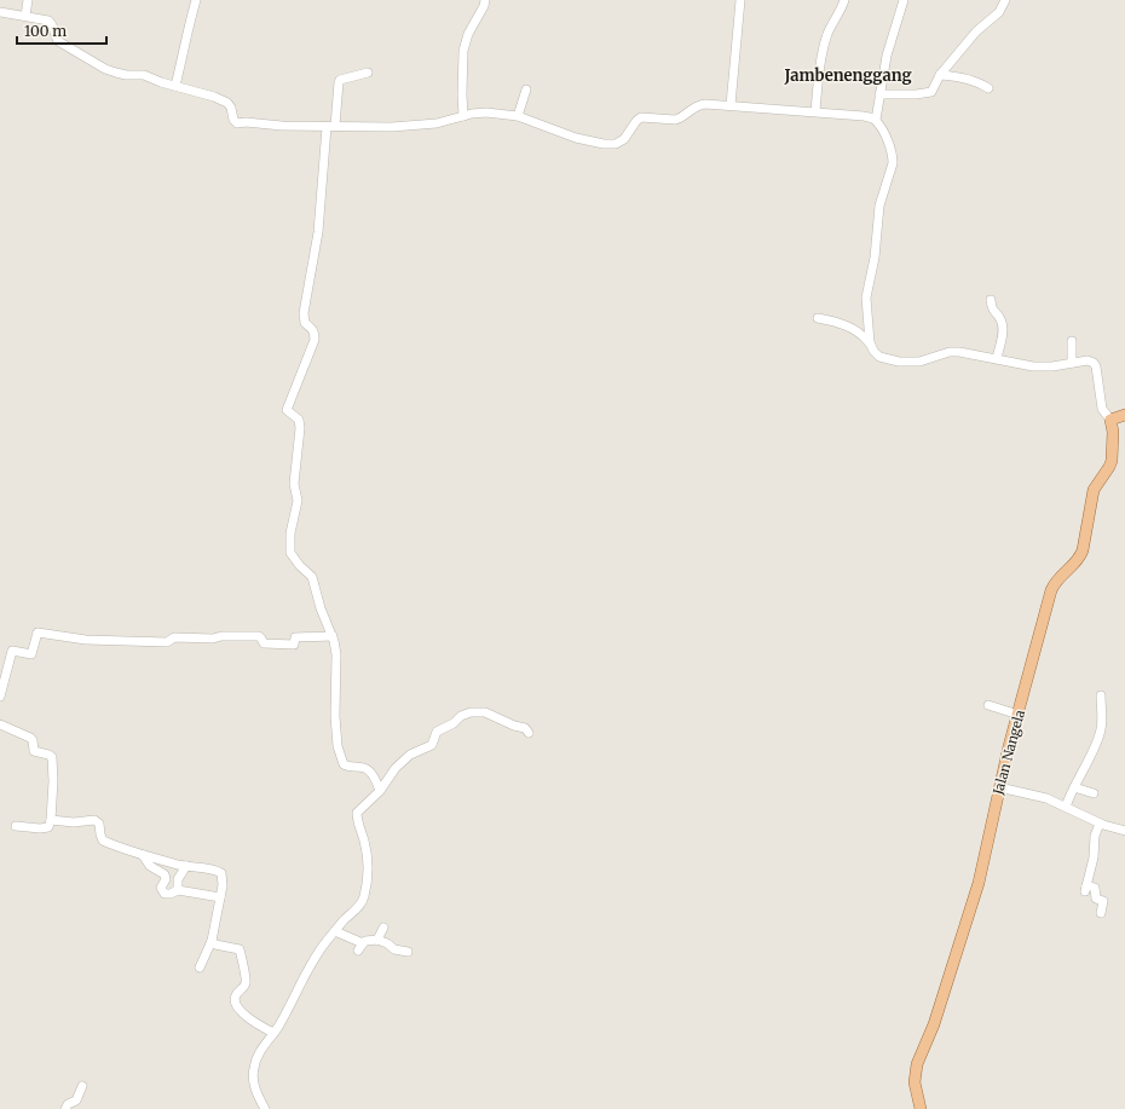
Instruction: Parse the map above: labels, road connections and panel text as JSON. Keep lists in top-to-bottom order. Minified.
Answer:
{"streets":{"main road":["Jalan Nangela"]},"districts":["Jambenenggang"],"scale_bar":"100 m"}
